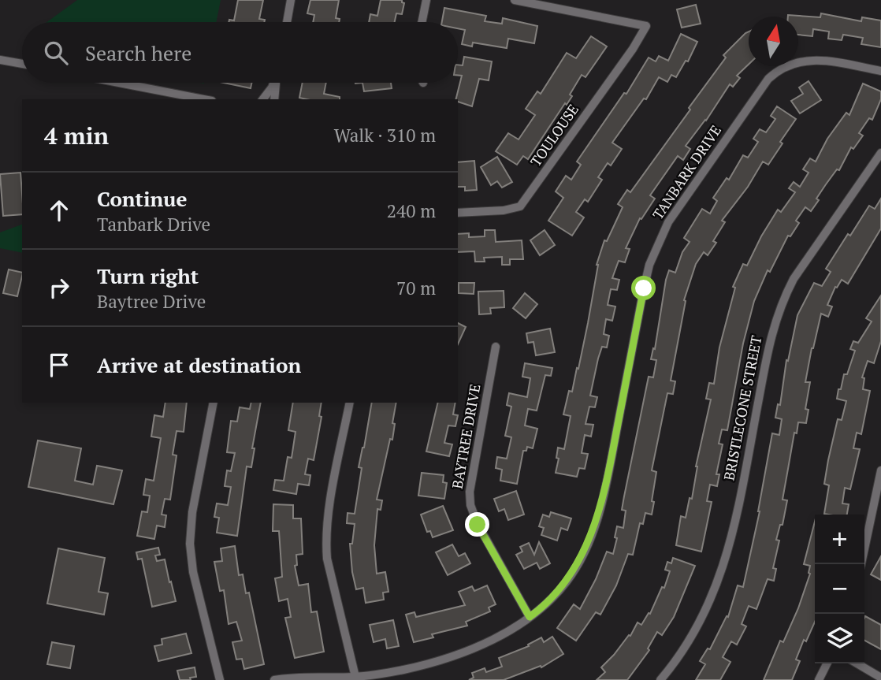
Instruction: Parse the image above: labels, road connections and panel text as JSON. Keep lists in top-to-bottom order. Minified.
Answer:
{"streets":{"street":["TOULOUSE","TANBARK DRIVE","BRISTLECONE STREET","BAYTREE DRIVE"]},"crossings":[["TANBARK DRIVE","BAYTREE DRIVE"]],"north":"top","page":{"search":"Search here","heading":["4 min","Walk · 310 m"],"list":[["Continue","Tanbark Drive","240 m"],["Turn right","Baytree Drive","70 m"],"Arrive at destination"],"map_buttons":["+","−"]}}
